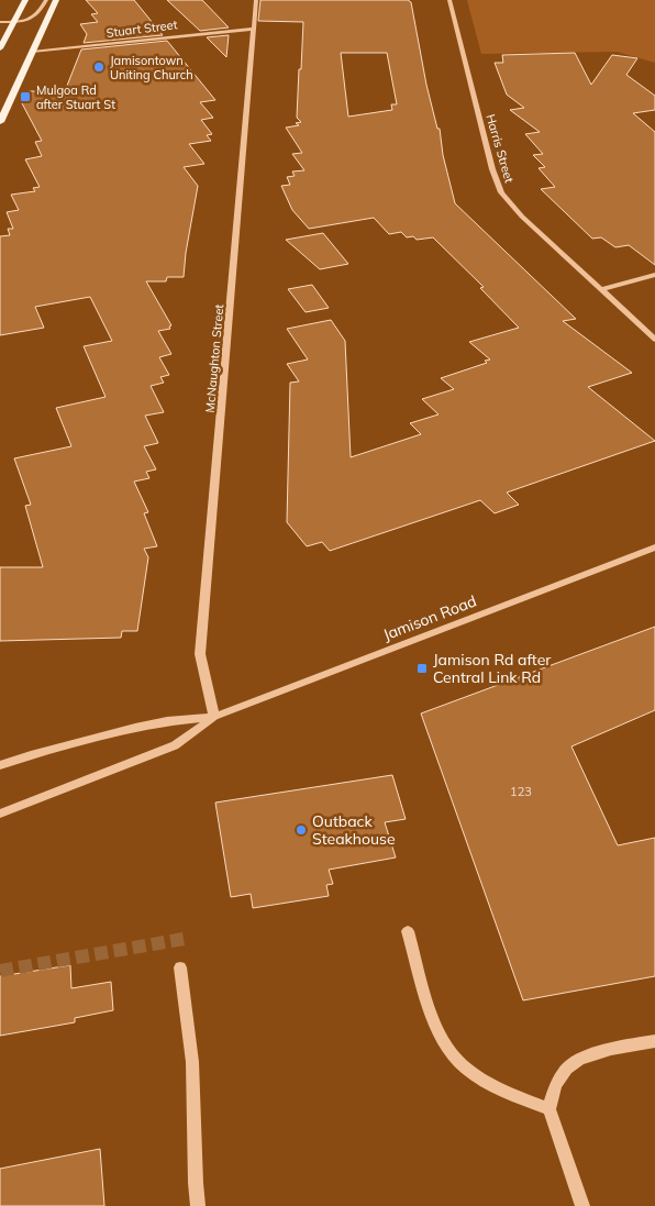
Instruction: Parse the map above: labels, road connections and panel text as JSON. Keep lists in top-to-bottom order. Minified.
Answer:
{"streets":{"street":["Stuart Street","Harris Street","McNaughton Street","Jamison Road"]},"crossings":[["Stuart Street","McNaughton Street"],["McNaughton Street","Jamison Road"]],"places":{"other":["Jamisontown Uniting Church","Outback Steakhouse"],"transit":["Mulgoa Rd after Stuart St","Jamison Rd after Central Link Rd"]},"house_numbers":["123"]}
